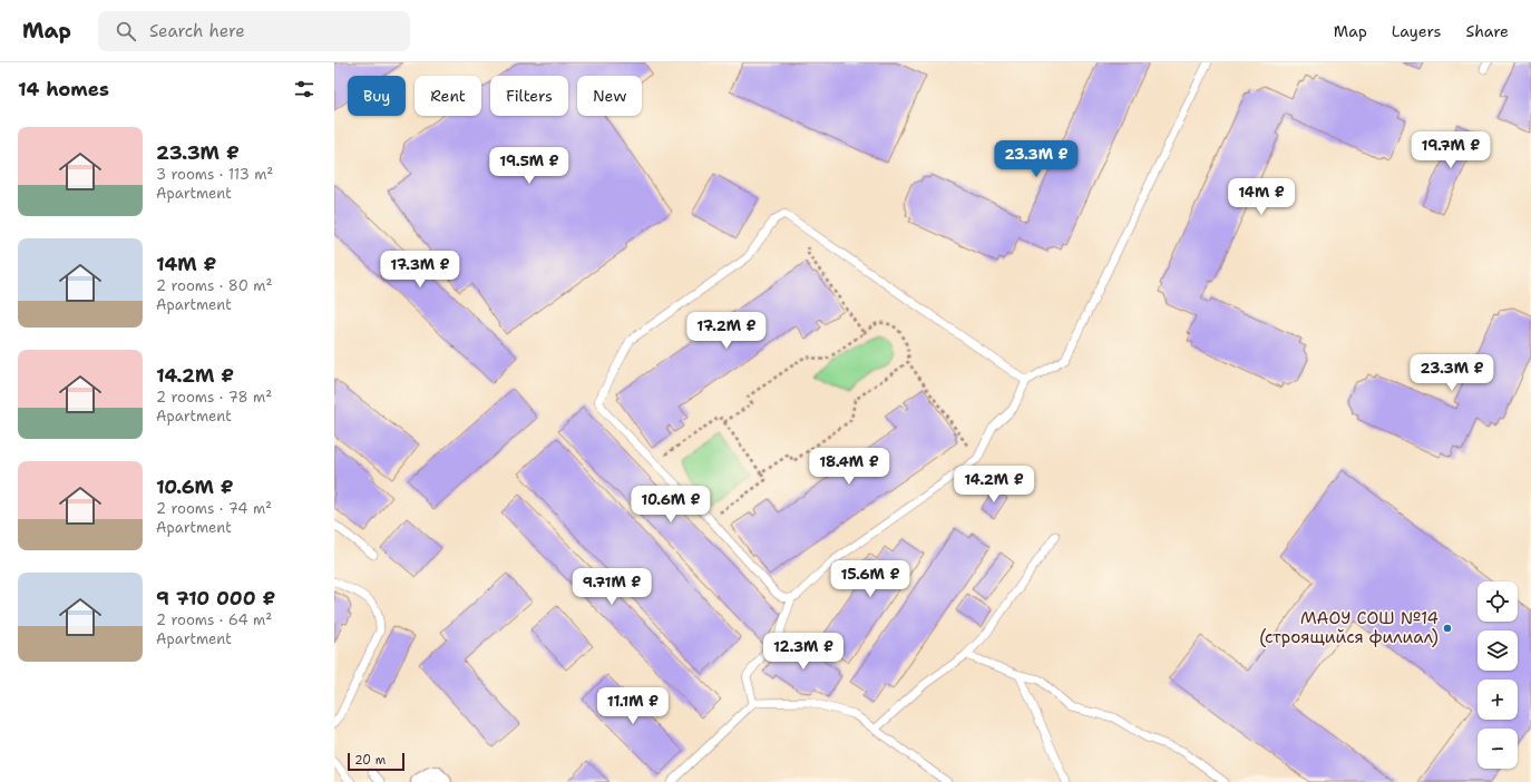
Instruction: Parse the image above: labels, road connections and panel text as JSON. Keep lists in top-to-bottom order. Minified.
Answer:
{"places":["МАОУ СОШ №14 (строящийся филиал)"],"scale_bar":"20 m","page":{"header":"Map","search":"Search here","nav":["Map","Layers","Share"],"heading":"14 homes","chip":["Buy","Rent","Filters","New"],"list":[{"name":"23.3M ₽","note":"3 rooms · 113 m² · Apartment"},{"name":"14M ₽","note":"2 rooms · 80 m² · Apartment"},{"name":"14.2M ₽","note":"2 rooms · 78 m² · Apartment"},{"name":"10.6M ₽","note":"2 rooms · 74 m² · Apartment"},{"name":"9 710 000 ₽","note":"2 rooms · 64 m² · Apartment"}],"price":["19.7M ₽","23.3M ₽","19.5M ₽","14M ₽","17.3M ₽","17.2M ₽","23.3M ₽","18.4M ₽","14.2M ₽","10.6M ₽","15.6M ₽","9.71M ₽","12.3M ₽","11.1M ₽"],"map_buttons":["+","−"],"scale":"20 m"}}
